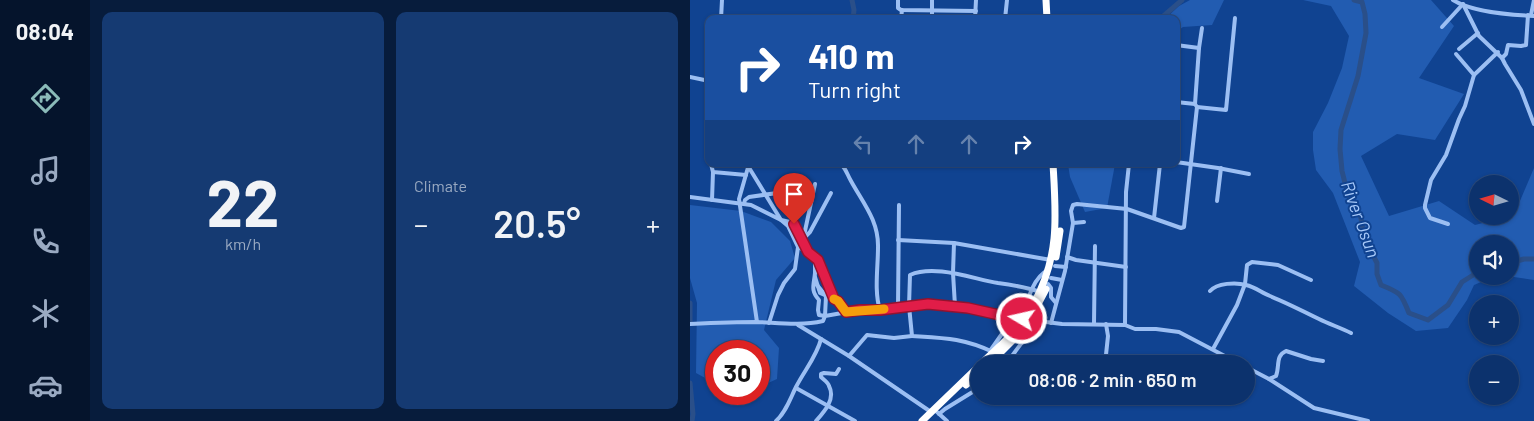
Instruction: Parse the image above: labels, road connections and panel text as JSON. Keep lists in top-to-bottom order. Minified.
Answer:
{"water":["River Osun"],"north":"left","page":{"tabs":"08:04","tile":[["22","km/h"],"Climate"],"turn":["410 m","Turn right"],"map_buttons":["+","−"],"heat":["−","20.5°","+"],"limit":"30","trip":"08:06 · 2 min · 650 m"}}
